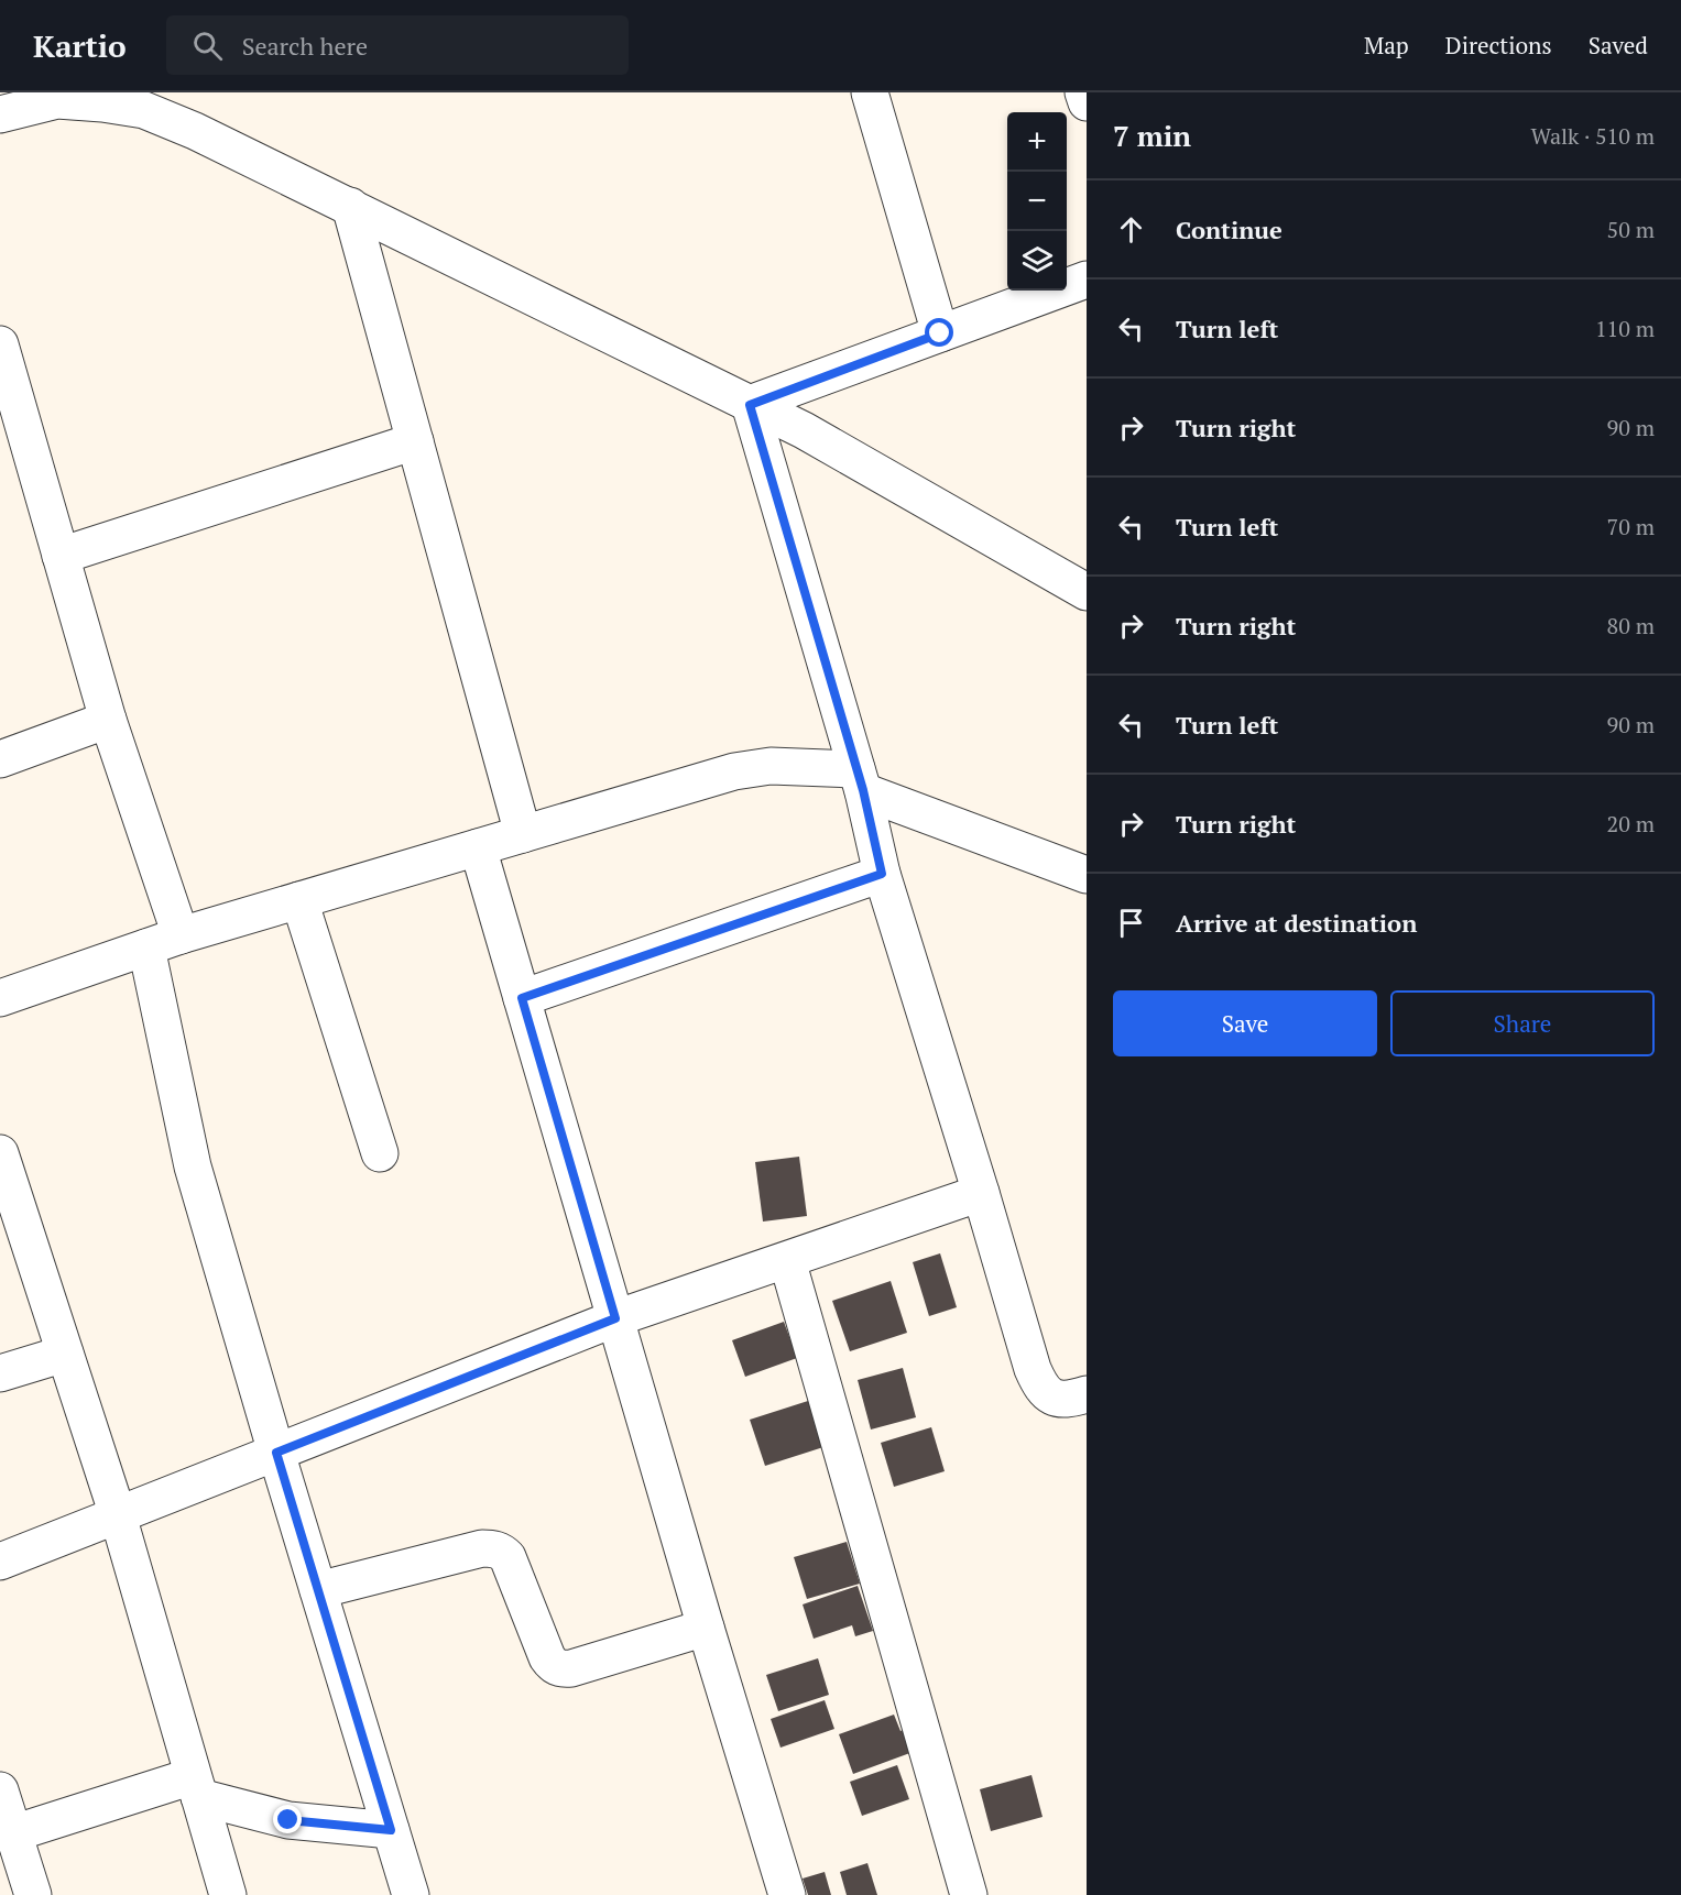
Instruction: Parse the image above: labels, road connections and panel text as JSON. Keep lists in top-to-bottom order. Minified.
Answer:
{"page":{"header":"Kartio","search":"Search here","nav":["Map","Directions","Saved"],"heading":["7 min","Walk · 510 m"],"map_buttons":["+","−"],"list":[["Continue","50 m"],["Turn left","110 m"],["Turn right","90 m"],["Turn left","70 m"],["Turn right","80 m"],["Turn left","90 m"],["Turn right","20 m"],"Arrive at destination"],"buttons":["Save","Share"]}}
